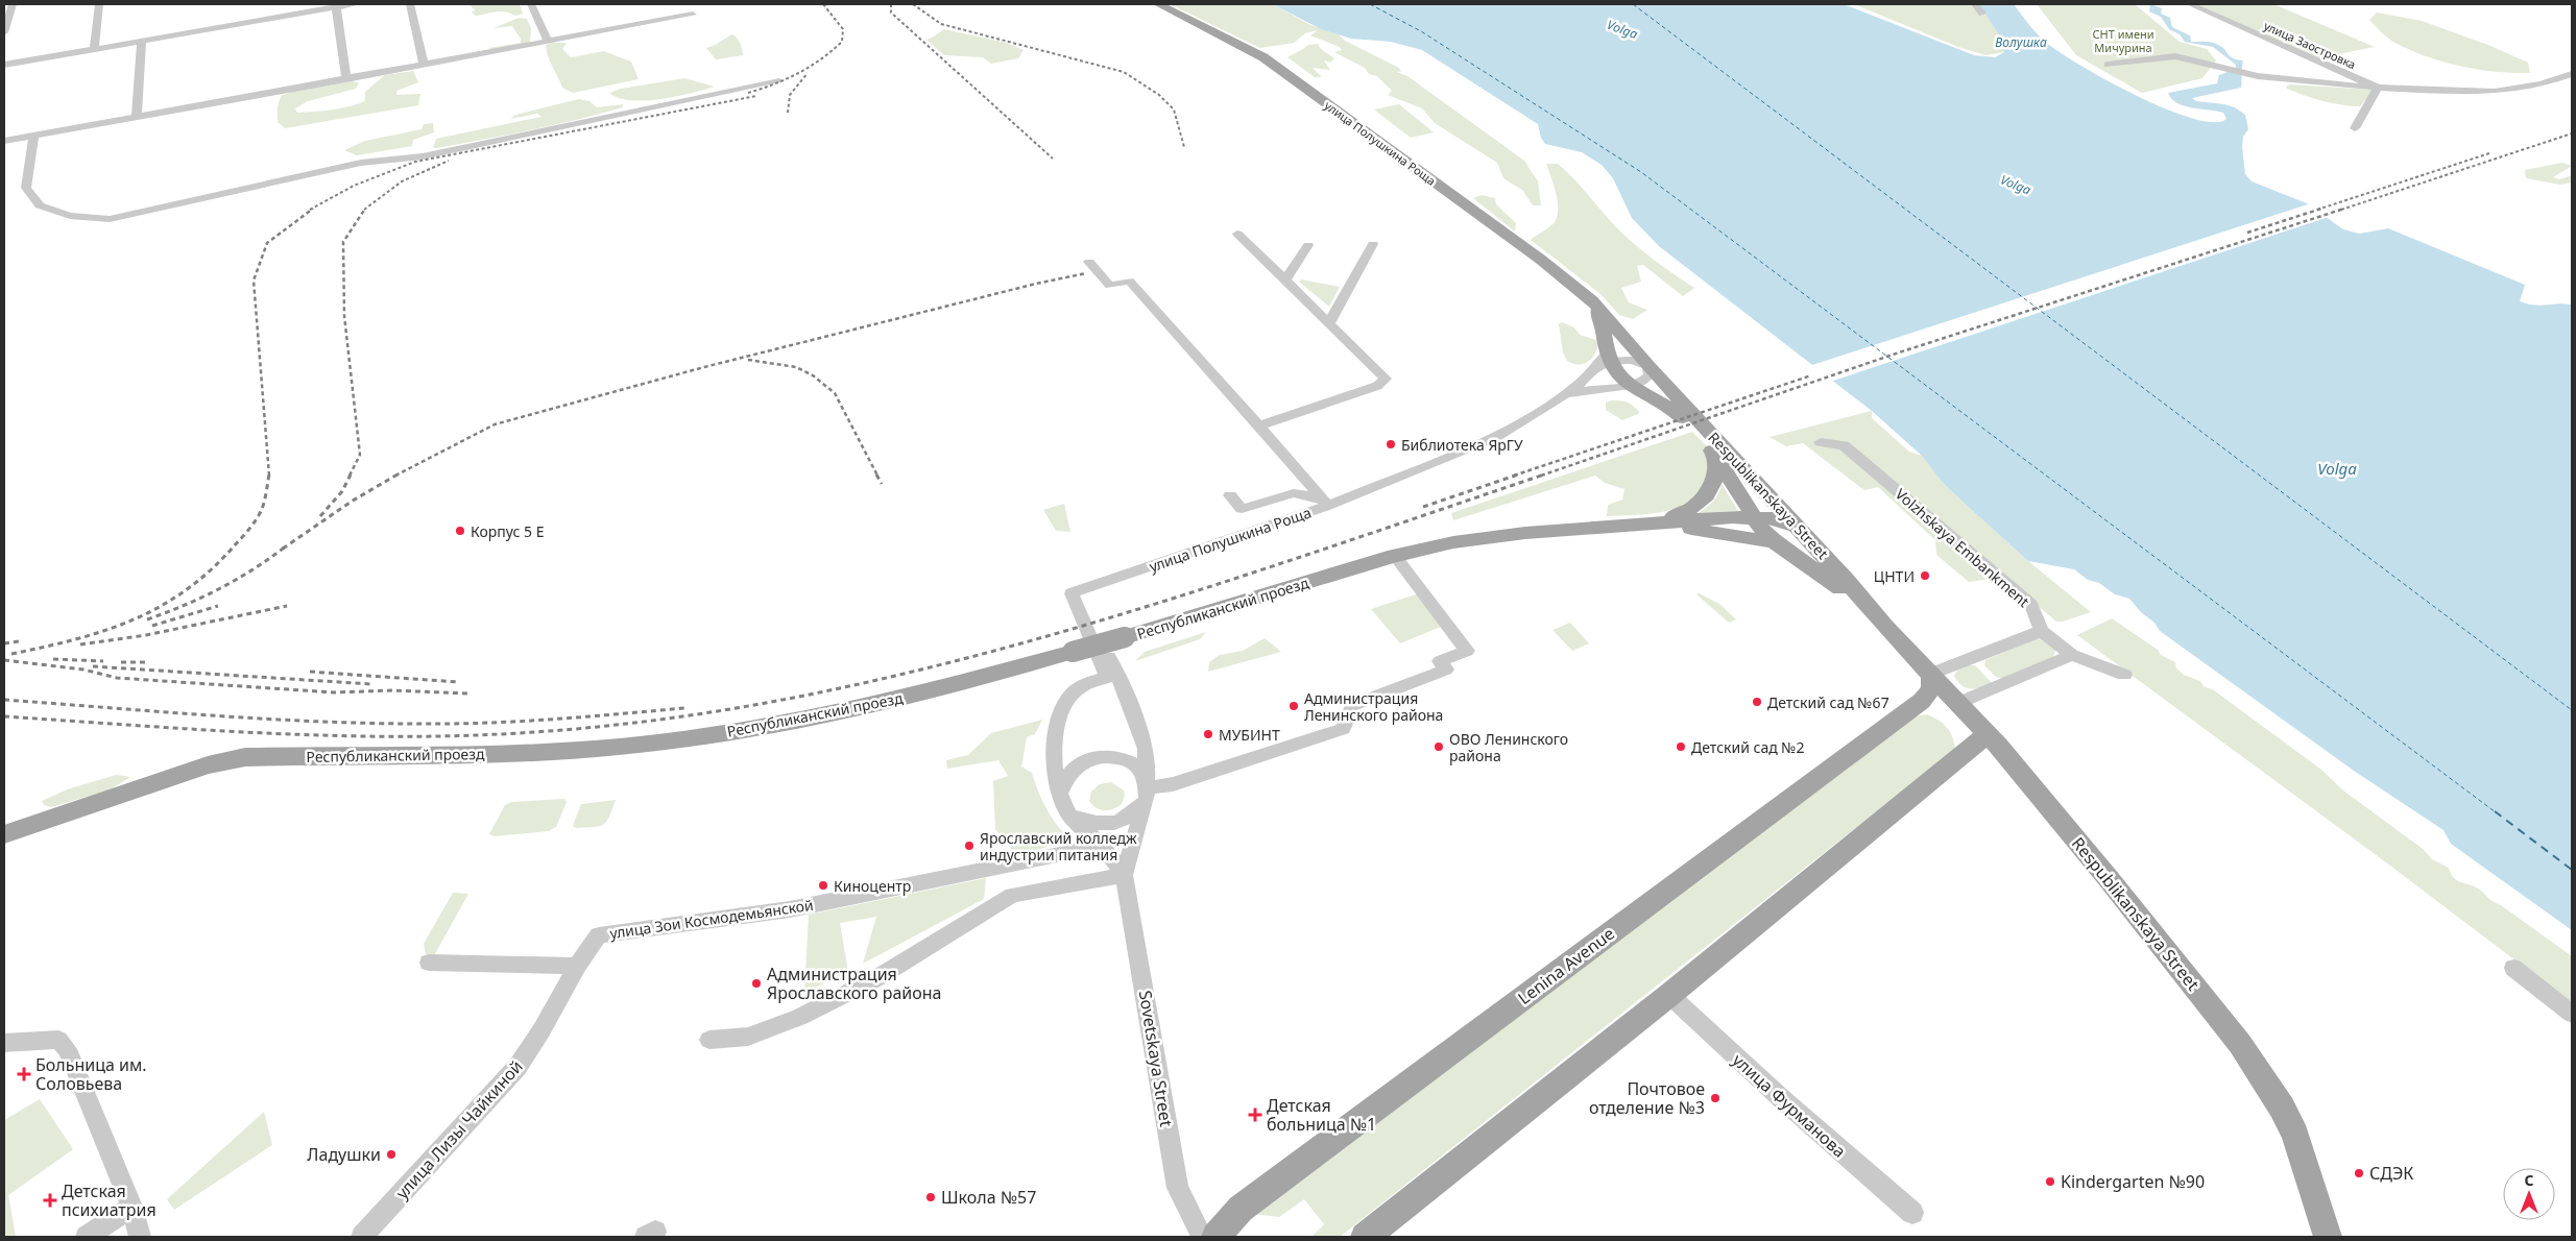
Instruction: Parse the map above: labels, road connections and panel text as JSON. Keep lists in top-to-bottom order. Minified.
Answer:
{"streets":{"main road":["улица Полушкина Роща","Respublikanskaya Street","Республиканский проезд","Lenina Avenue"],"street":["улица Заостровка","Volzhskaya Embankment","улица Зои Космодемьянской","Sovetskaya Street","улица Фурманова","улица Лизы Чайкиной"]},"crossings":[["улица Полушкина Роща","Respublikanskaya Street"],["улица Полушкина Роща","Sovetskaya Street"],["Respublikanskaya Street","Республиканский проезд"],["Respublikanskaya Street","Lenina Avenue"],["улица Зои Космодемьянской","Sovetskaya Street"],["улица Зои Космодемьянской","улица Лизы Чайкиной"]],"water":["Volga","Волушка"],"parks":["СНТ имени Мичурина"],"places":{"other":["Библиотека ЯрГУ","Корпус 5 E","ЦНТИ","Детский сад №67","Администрация Ленинского района","МУБИНТ","ОВО Ленинского района","Детский сад №2","Ярославский колледж индустрии питания","Киноцентр","Администрация Ярославского района","Почтовое отделение №3","Ладушки","СДЭК","Kindergarten №90","Школа №57"],"health":["Больница им. Соловьева","Детская больница №1","Детская психиатрия"]},"north":"top"}
